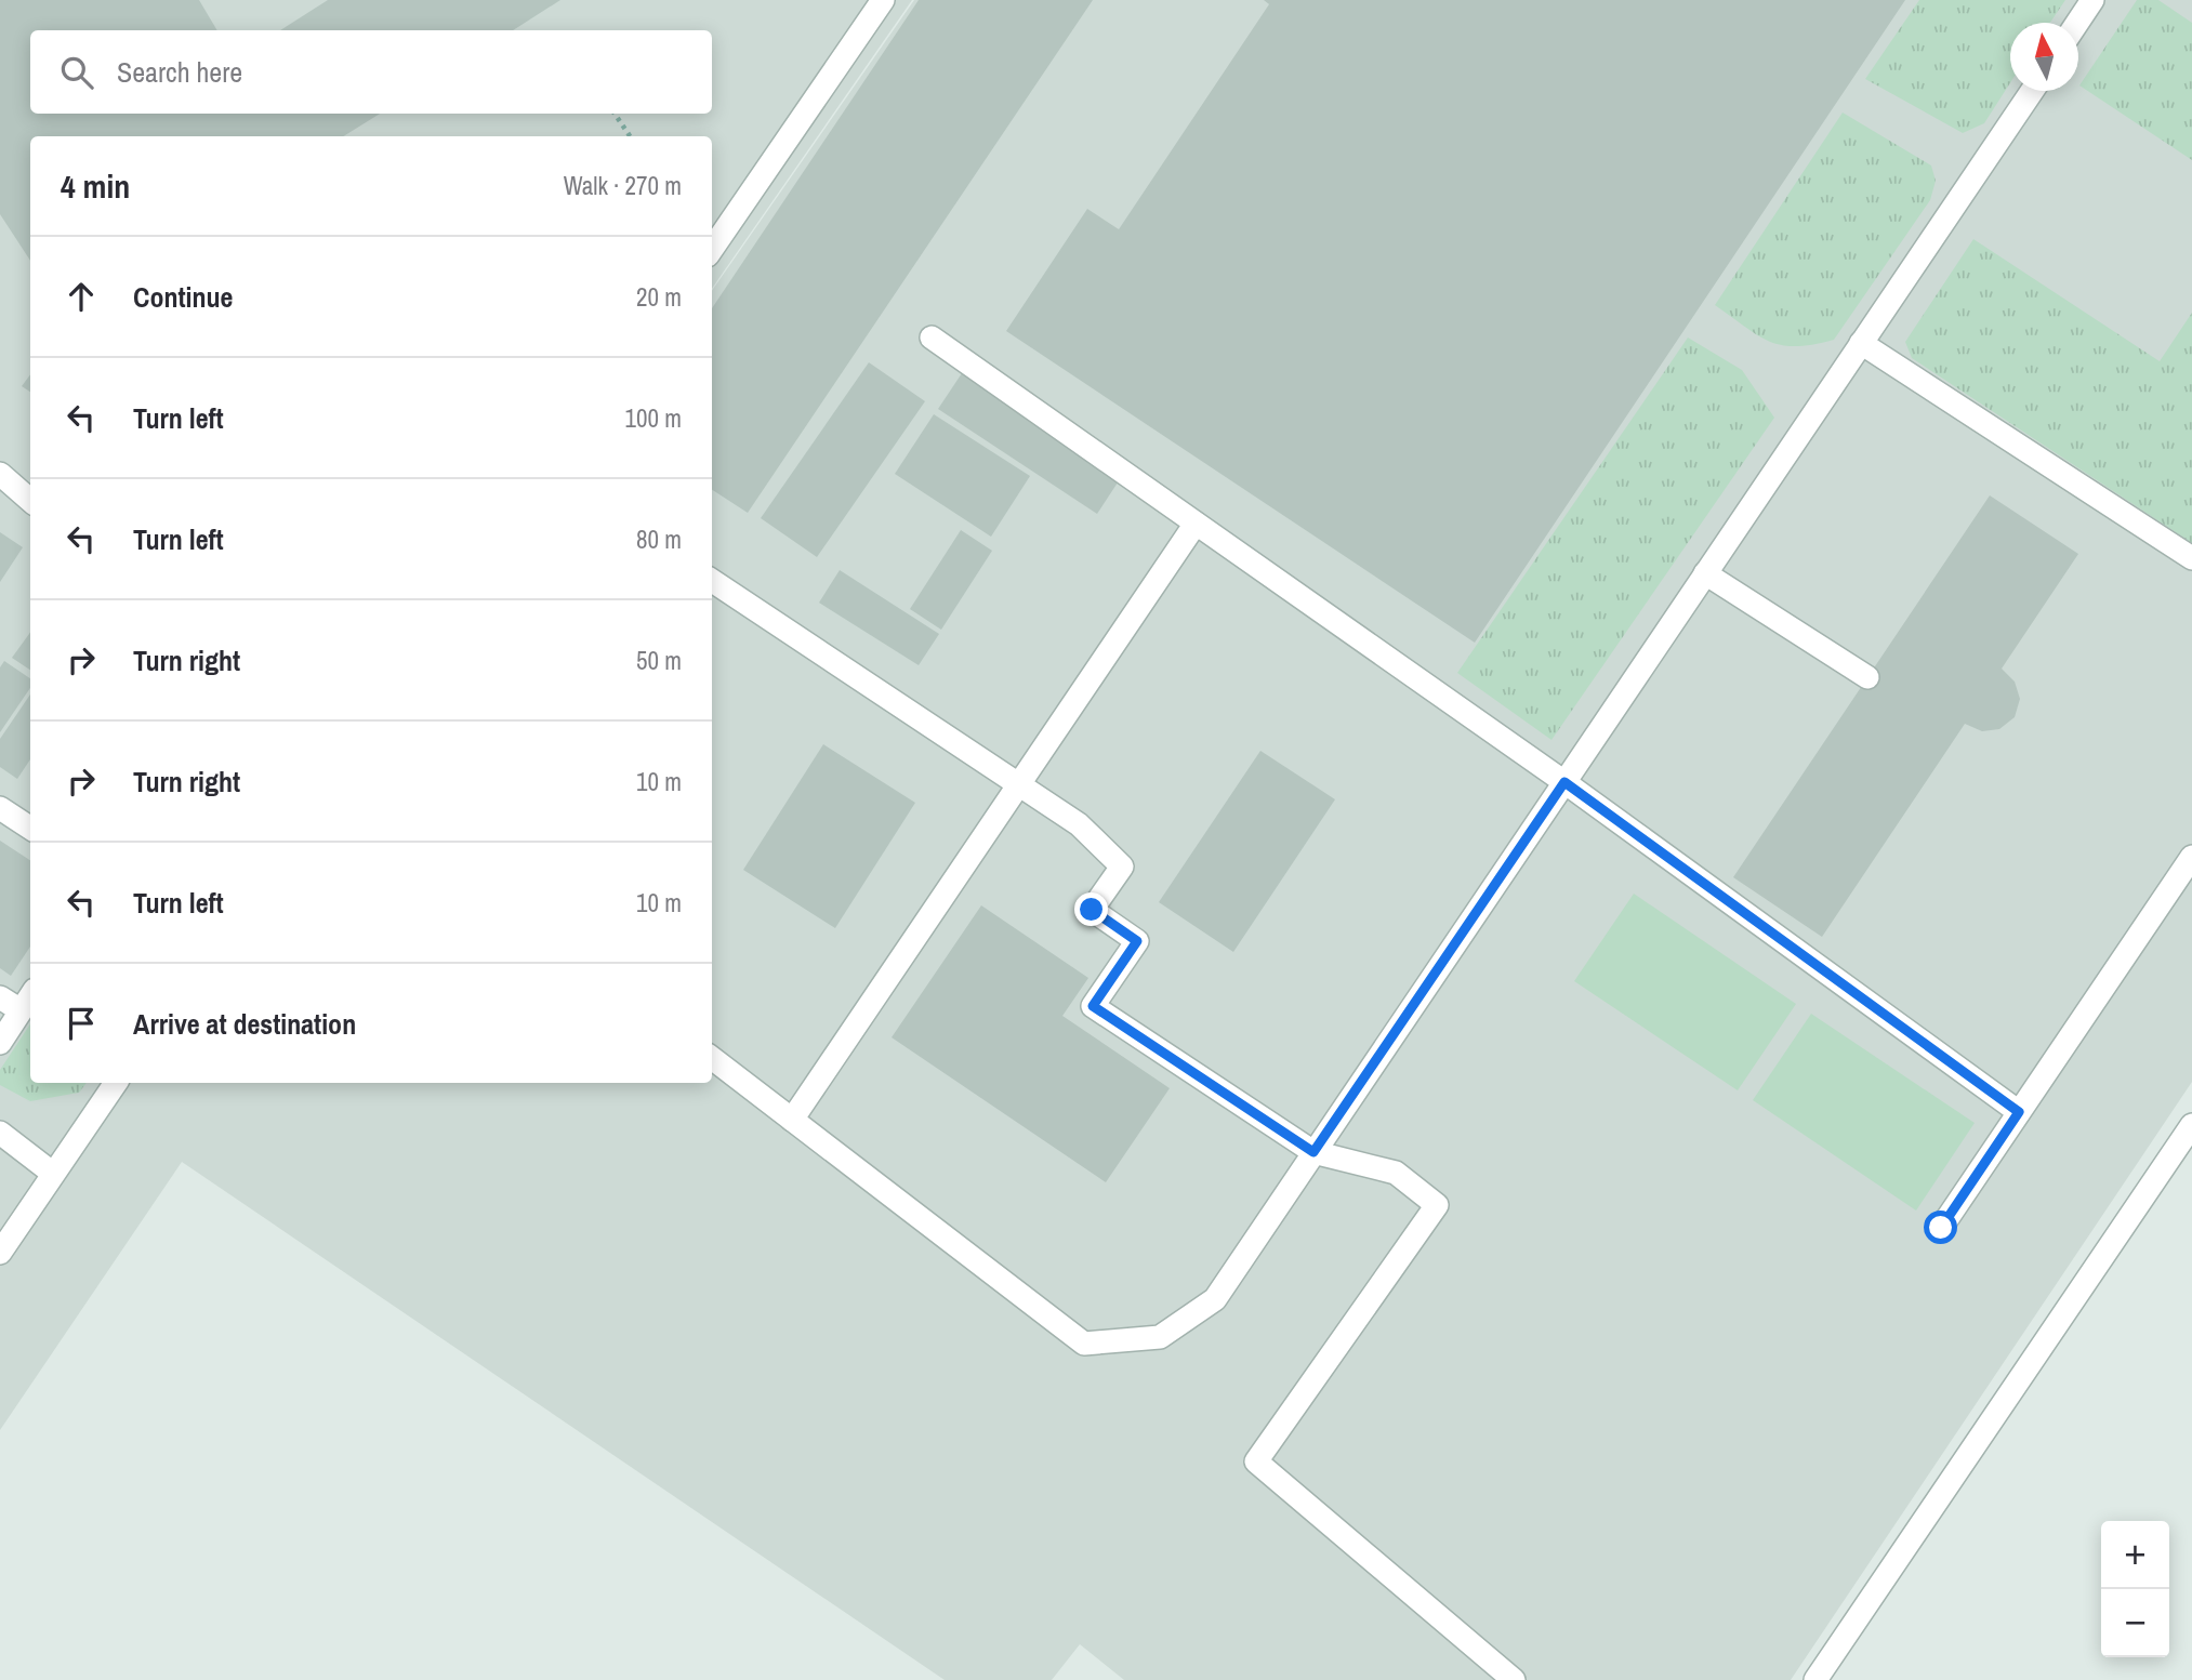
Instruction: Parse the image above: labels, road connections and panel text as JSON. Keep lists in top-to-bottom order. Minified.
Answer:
{"north":"top","page":{"search":"Search here","heading":["4 min","Walk · 270 m"],"list":[["Continue","20 m"],["Turn left","100 m"],["Turn left","80 m"],["Turn right","50 m"],["Turn right","10 m"],["Turn left","10 m"],"Arrive at destination"],"map_buttons":["+","−"]}}
